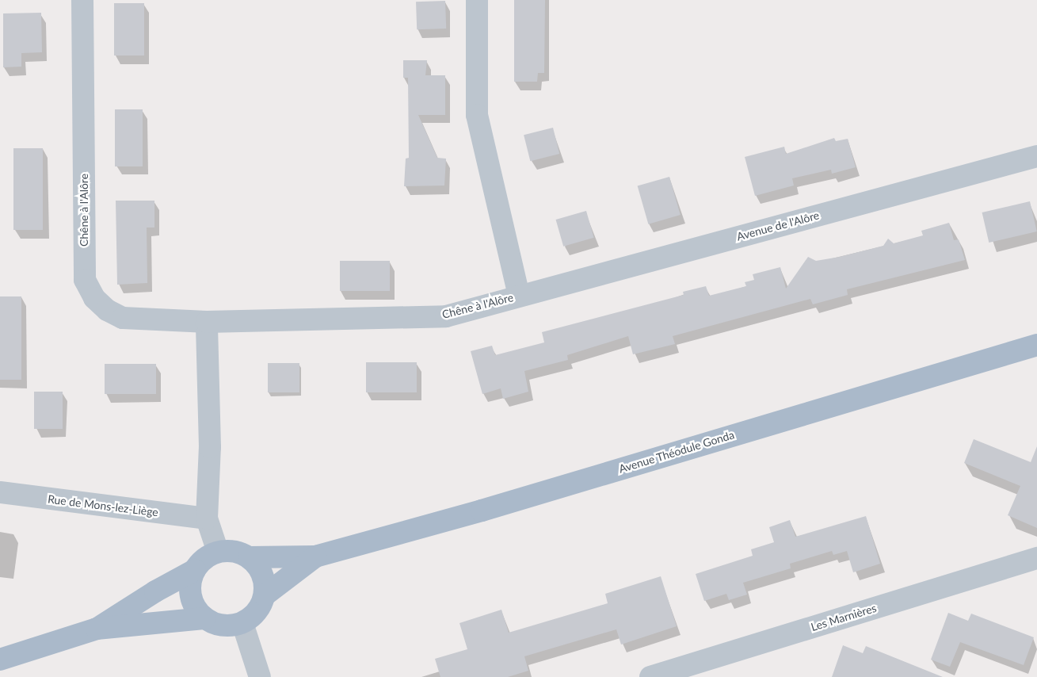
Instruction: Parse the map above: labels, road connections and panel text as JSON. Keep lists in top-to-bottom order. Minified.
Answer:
{"streets":{"main road":["Avenue Théodule Gonda"],"street":["Chêne à l'Alôre","Avenue de l'Alôre","Rue de Mons-lez-Liège","Les Marnières"]},"crossings":[["Chêne à l'Alôre","Avenue de l'Alôre"]]}
